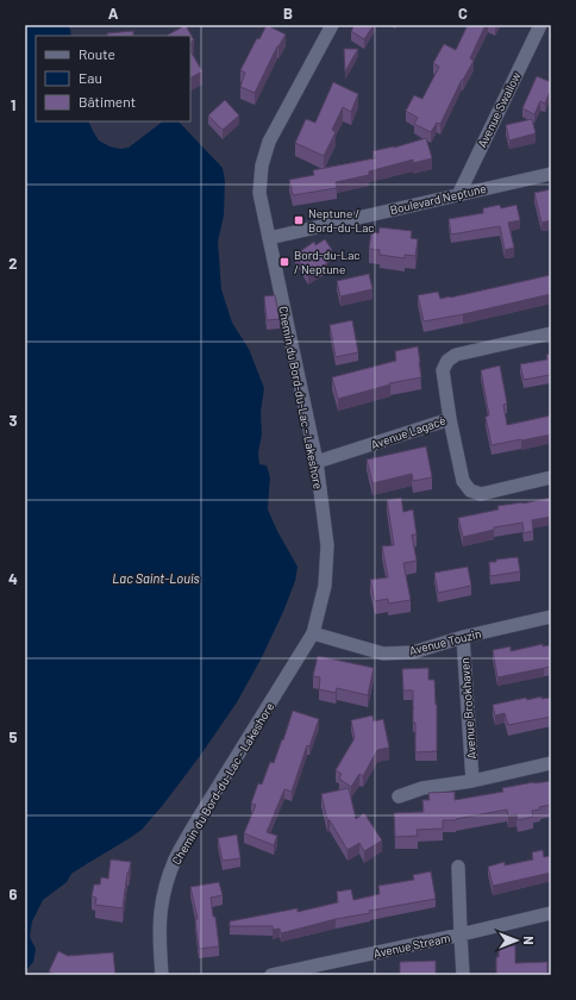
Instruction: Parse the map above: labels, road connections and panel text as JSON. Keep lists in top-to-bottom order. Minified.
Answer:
{"streets":{"street":["Avenue Swallow","Boulevard Neptune","Chemin du Bord-du-Lac - Lakeshore","Avenue Lagacé","Avenue Touzin","Avenue Brookhaven","Avenue Stream"]},"crossings":[["Avenue Swallow","Boulevard Neptune"],["Boulevard Neptune","Chemin du Bord-du-Lac - Lakeshore"],["Chemin du Bord-du-Lac - Lakeshore","Avenue Lagacé"],["Chemin du Bord-du-Lac - Lakeshore","Avenue Touzin"],["Avenue Touzin","Avenue Brookhaven"]],"water":["Lac Saint-Louis"],"places":{"transit":["Neptune / Bord-du-Lac","Bord-du-Lac / Neptune"]},"legend":["Route","Eau","Bâtiment"],"north":"right","grid":{"columns":["A","B","C"],"rows":["1","2","3","4","5","6"]}}
